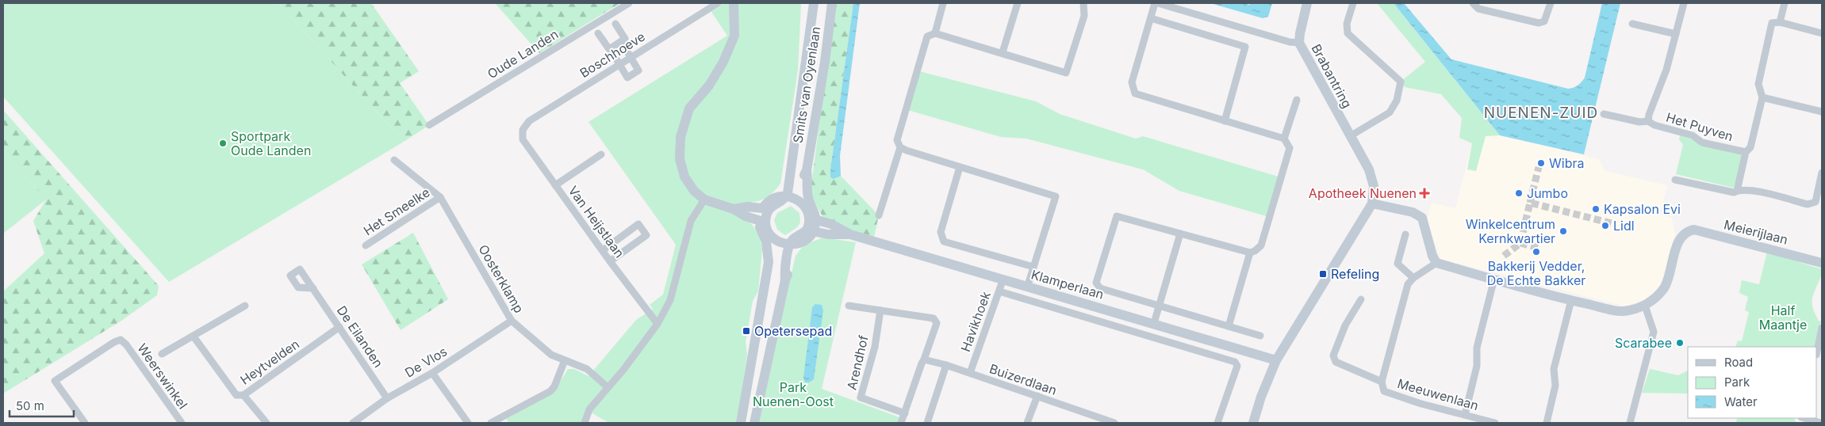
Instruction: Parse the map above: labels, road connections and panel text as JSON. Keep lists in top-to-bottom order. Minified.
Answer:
{"streets":{"street":["Oude Landen","Boschhoeve","Brabantring","Smits van Oyenlaan","Het Puyven","Het Smeelke","Van Heijstlaan","Meierijlaan","Oosterklamp","Klamperlaan","Havikhoek","De Eilanden","Heytvelden","De Vlos","Arendhof","Weerswinkel","Buizerdlaan","Meeuwenlaan"]},"crossings":[["Boschhoeve","Van Heijstlaan"],["Het Smeelke","Oosterklamp"],["Oosterklamp","De Vlos"],["Klamperlaan","Havikhoek"],["Havikhoek","Buizerdlaan"],["De Eilanden","Heytvelden"],["De Eilanden","De Vlos"]],"districts":["NUENEN-ZUID"],"parks":["Half Maantje","Park Nuenen-Oost"],"places":{"other":["Sportpark Oude Landen","Wibra","Jumbo","Kapsalon Evi","Lidl","Winkelcentrum Kernkwartier","Bakkerij Vedder, De Echte Bakker","Scarabee"],"health":["Apotheek Nuenen"],"transit":["Refeling","Opetersepad"]},"legend":["Road","Park","Water"],"scale_bar":"50 m"}
